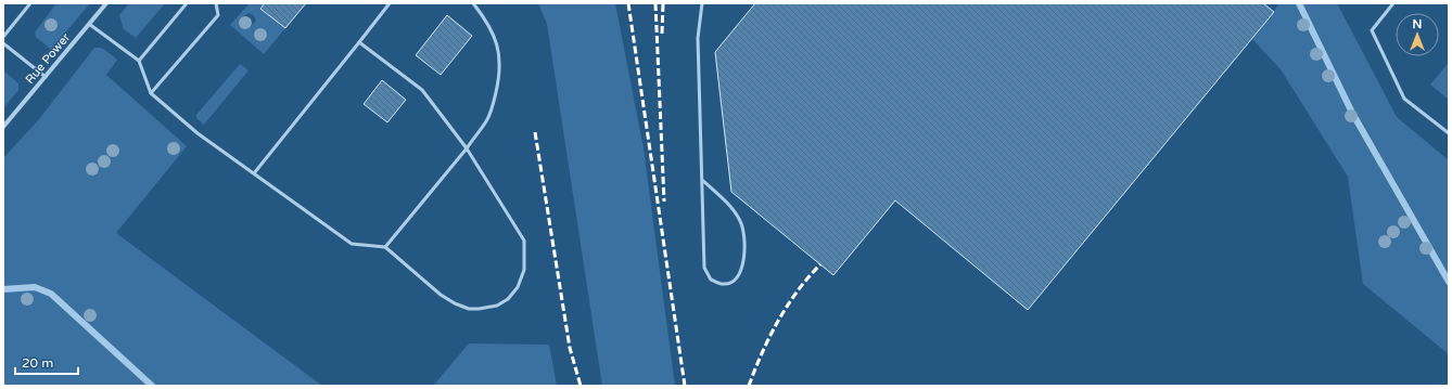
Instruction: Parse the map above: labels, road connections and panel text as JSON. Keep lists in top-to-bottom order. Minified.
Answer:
{"streets":{"street":["Rue Power"]},"scale_bar":"20 m","north":"top"}
